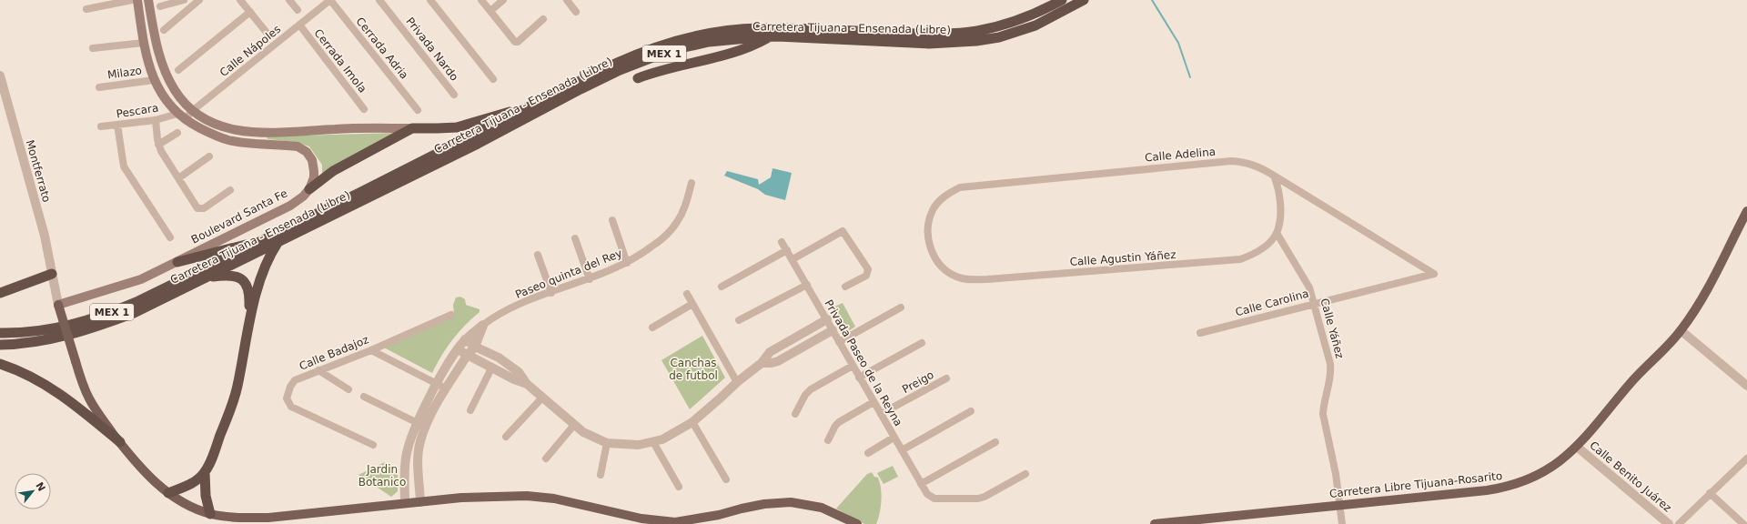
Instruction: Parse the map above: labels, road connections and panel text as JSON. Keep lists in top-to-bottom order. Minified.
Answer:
{"streets":{"highway":["Carretera Tijuana - Ensenada (Libre)","MEX 1"],"main road":["Boulevard Santa Fe","Carretera Libre Tijuana-Rosarito"],"street":["Cerrada Adria","Privada Nardo","Calle Nápoles","Cerrada Imola","Milazo","Pescara","Calle Adelina","Montferrato","Calle Agustin Yáñez","Paseo quinta del Rey","Calle Carolina","Calle Yáñez","Calle Badajoz","Privada Paseo de la Reyna","Preigo","Calle Benito Juárez"]},"crossings":[["Cerrada Adria","Calle Nápoles"],["Calle Nápoles","Cerrada Imola"],["Calle Adelina","Calle Agustin Yáñez"],["Calle Adelina","Calle Carolina"],["Montferrato","Boulevard Santa Fe"],["Calle Agustin Yáñez","Calle Yáñez"],["Calle Carolina","Calle Yáñez"],["Calle Yáñez","Carretera Libre Tijuana-Rosarito"],["Privada Paseo de la Reyna","Preigo"],["Calle Benito Juárez","Carretera Libre Tijuana-Rosarito"]],"parks":["Canchas de futbol","Jardin Botanico"],"north":"top right"}
